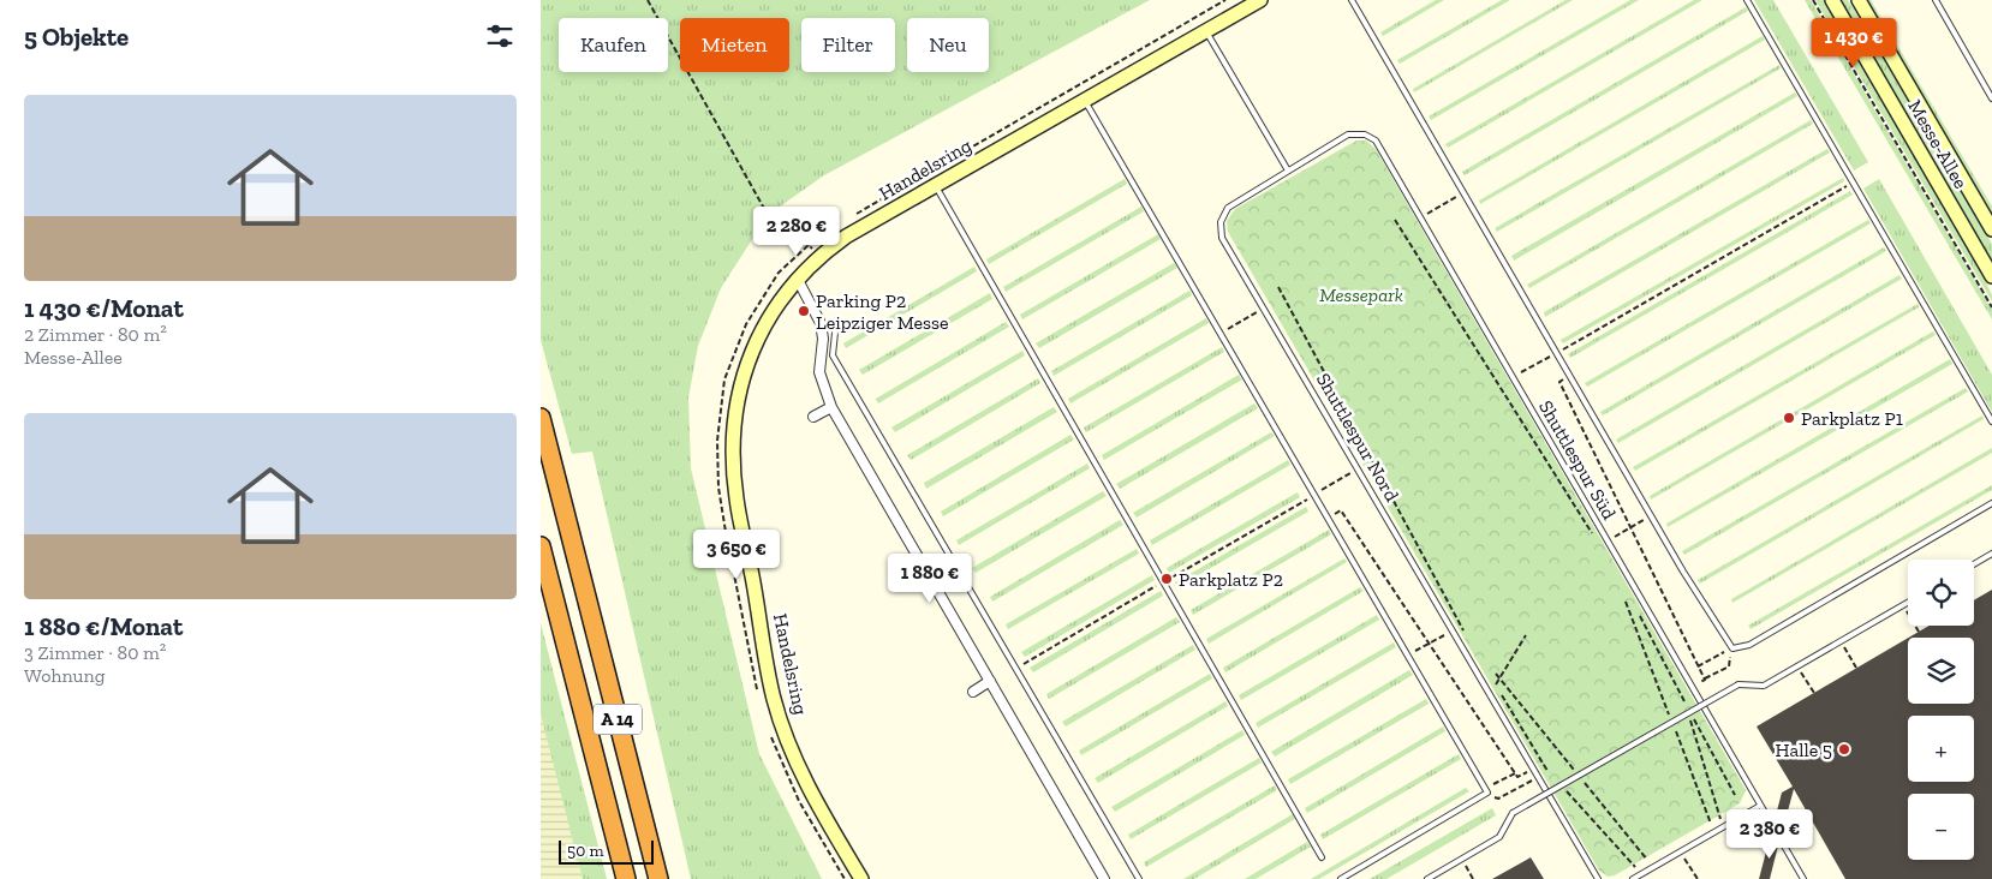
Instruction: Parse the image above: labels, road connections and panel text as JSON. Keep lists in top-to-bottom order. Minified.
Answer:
{"streets":{"highway":["A 14"],"main road":["Messe-Allee","Handelsring"],"lane":["Shuttlespur Nord","Shuttlespur Süd"]},"crossings":[["Shuttlespur Nord","Shuttlespur Süd"]],"parks":["Messepark"],"places":["Parking P2 Leipziger Messe","Parkplatz P1","Parkplatz P2","Halle 5"],"scale_bar":"50 m","page":{"heading":"5 Objekte","price":["1 430 €","2 280 €","3 650 €","1 880 €","2 380 €"],"chip":["Kaufen","Mieten","Filter","Neu"],"list":[{"name":"1 430 €/Monat","note":"2 Zimmer · 80 m² · Messe-Allee"},{"name":"1 880 €/Monat","note":"3 Zimmer · 80 m² · Wohnung"}],"map_buttons":["+","−"],"scale":"50 m"}}
